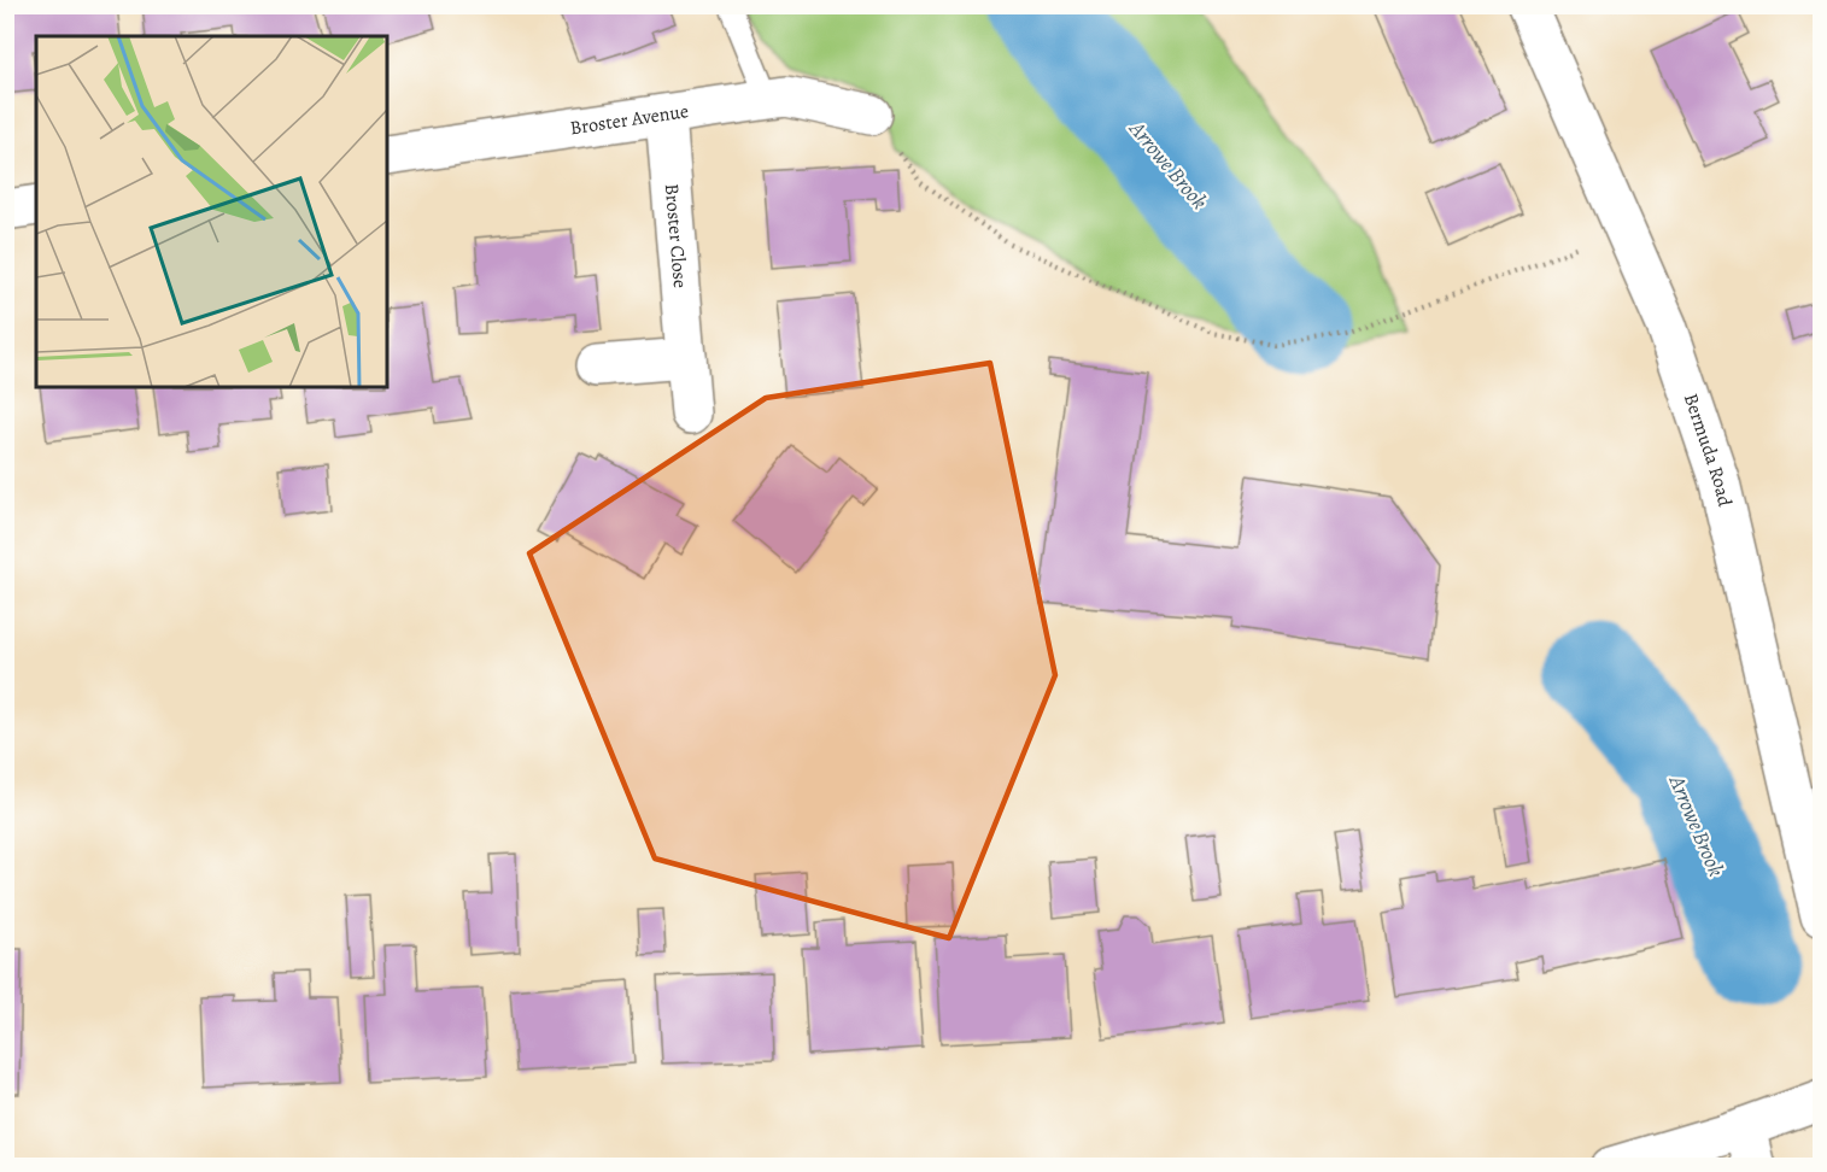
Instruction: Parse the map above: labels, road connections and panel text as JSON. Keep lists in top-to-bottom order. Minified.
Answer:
{"streets":{"street":["Broster Avenue","Broster Close","Bermuda Road"]},"crossings":[["Broster Avenue","Broster Close"]],"water":["Arrowe Brook"]}
